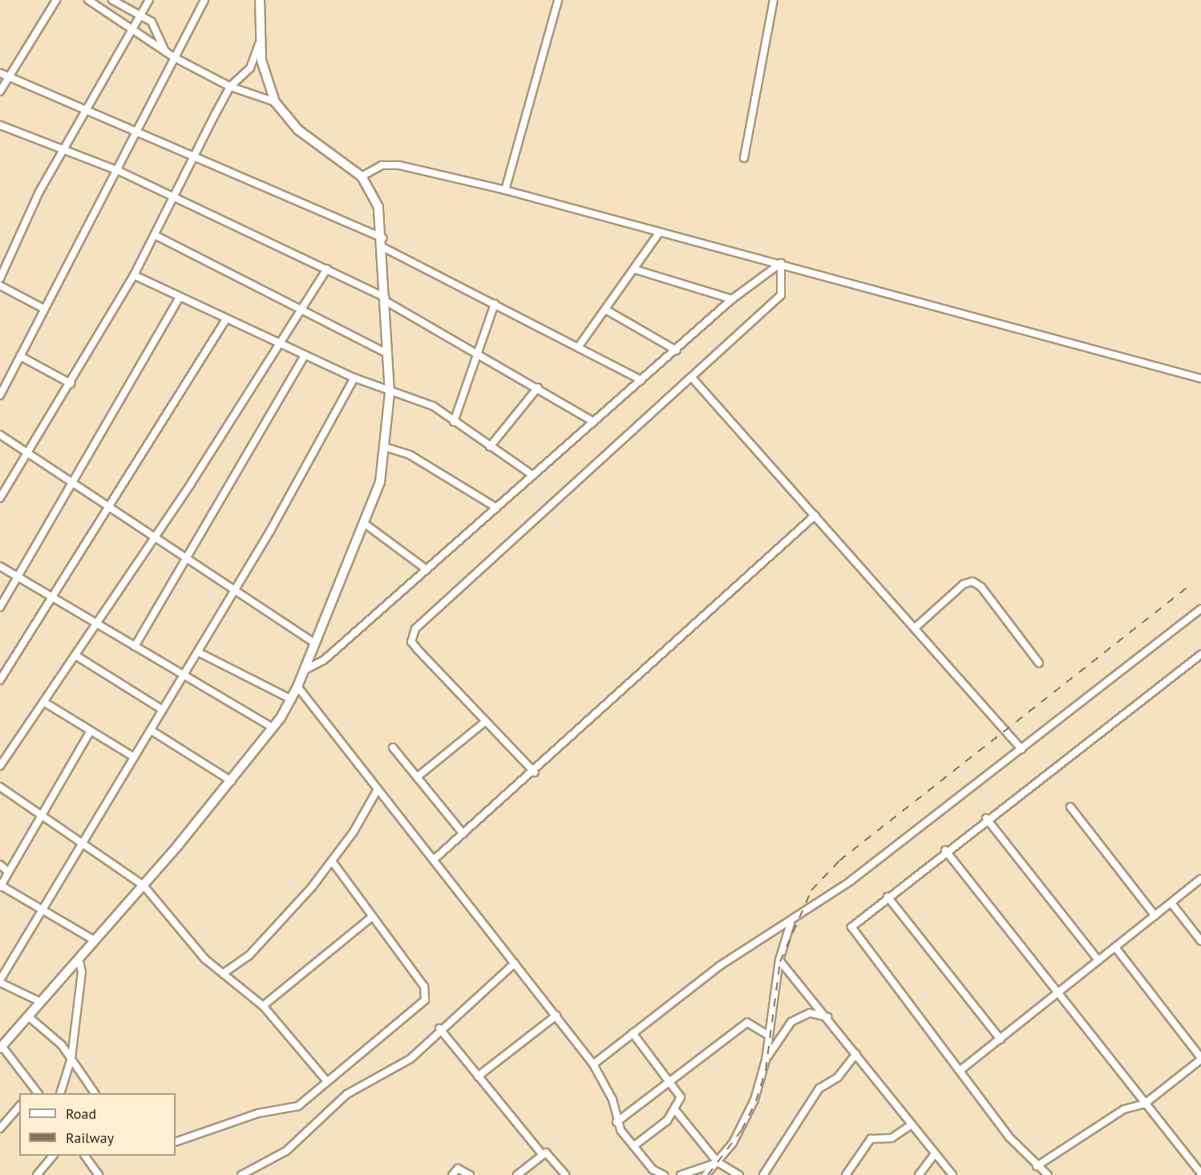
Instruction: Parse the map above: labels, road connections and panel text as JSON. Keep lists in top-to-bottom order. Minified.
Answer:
{"legend":["Road","Railway"]}
